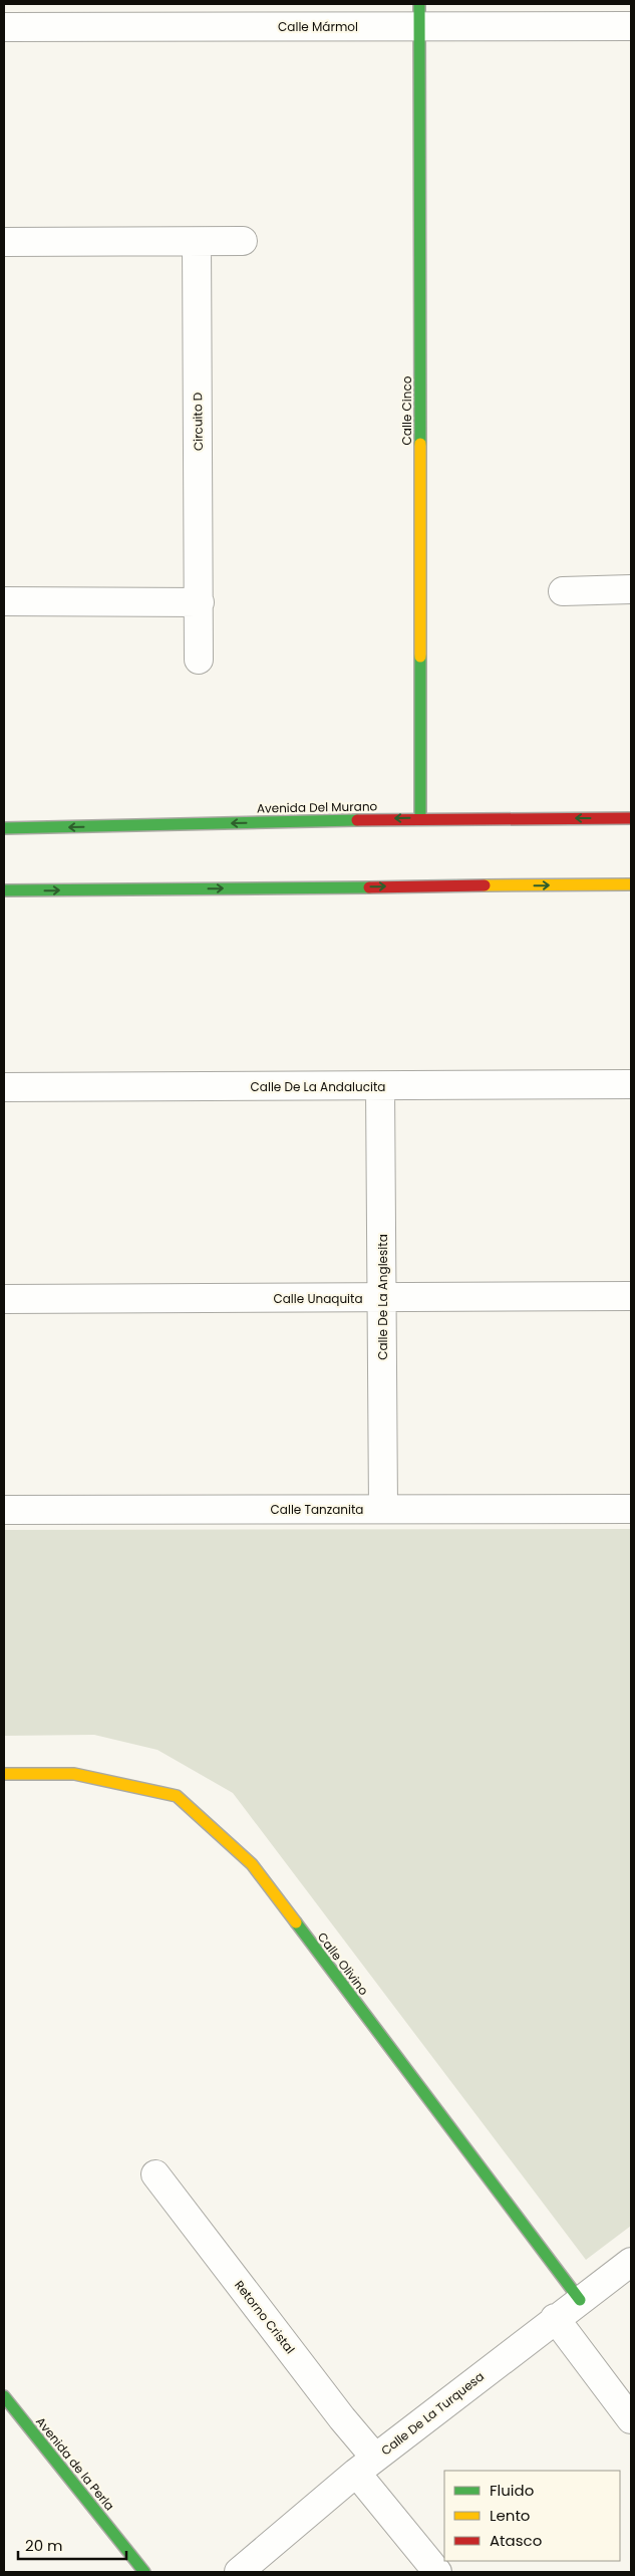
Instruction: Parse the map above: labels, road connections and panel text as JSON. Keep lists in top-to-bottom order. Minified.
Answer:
{"streets":{"street":["Calle Mármol","Calle Cinco","Circuito D","Avenida Del Murano","Calle De La Andalucita","Calle De La Anglesita","Calle Unaquita","Calle Tanzanita","Calle Olivino","Retorno Cristal","Calle De La Turquesa","Avenida de la Perla"]},"crossings":[["Calle Mármol","Calle Cinco"],["Calle Cinco","Avenida Del Murano"],["Calle De La Andalucita","Calle De La Anglesita"],["Calle De La Anglesita","Calle Unaquita"],["Calle De La Anglesita","Calle Tanzanita"],["Calle Olivino","Calle De La Turquesa"],["Retorno Cristal","Calle De La Turquesa"]],"legend":["Fluido","Lento","Atasco"],"scale_bar":"20 m"}
